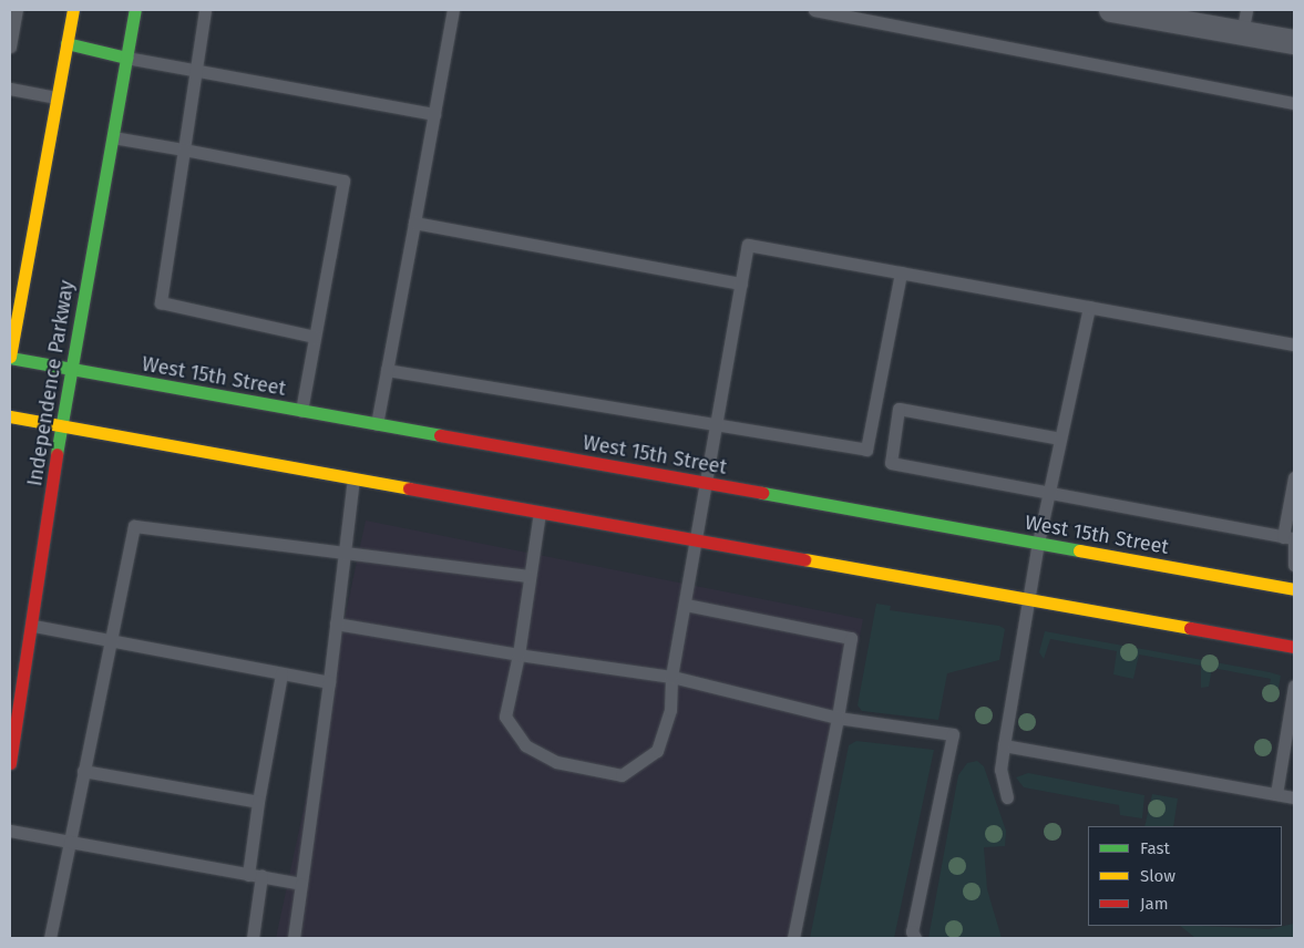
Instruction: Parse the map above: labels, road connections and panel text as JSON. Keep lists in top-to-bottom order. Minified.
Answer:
{"streets":{"main road":["West 15th Street","Independence Parkway"]},"crossings":[["West 15th Street","Independence Parkway"]],"legend":["Fast","Slow","Jam"]}
